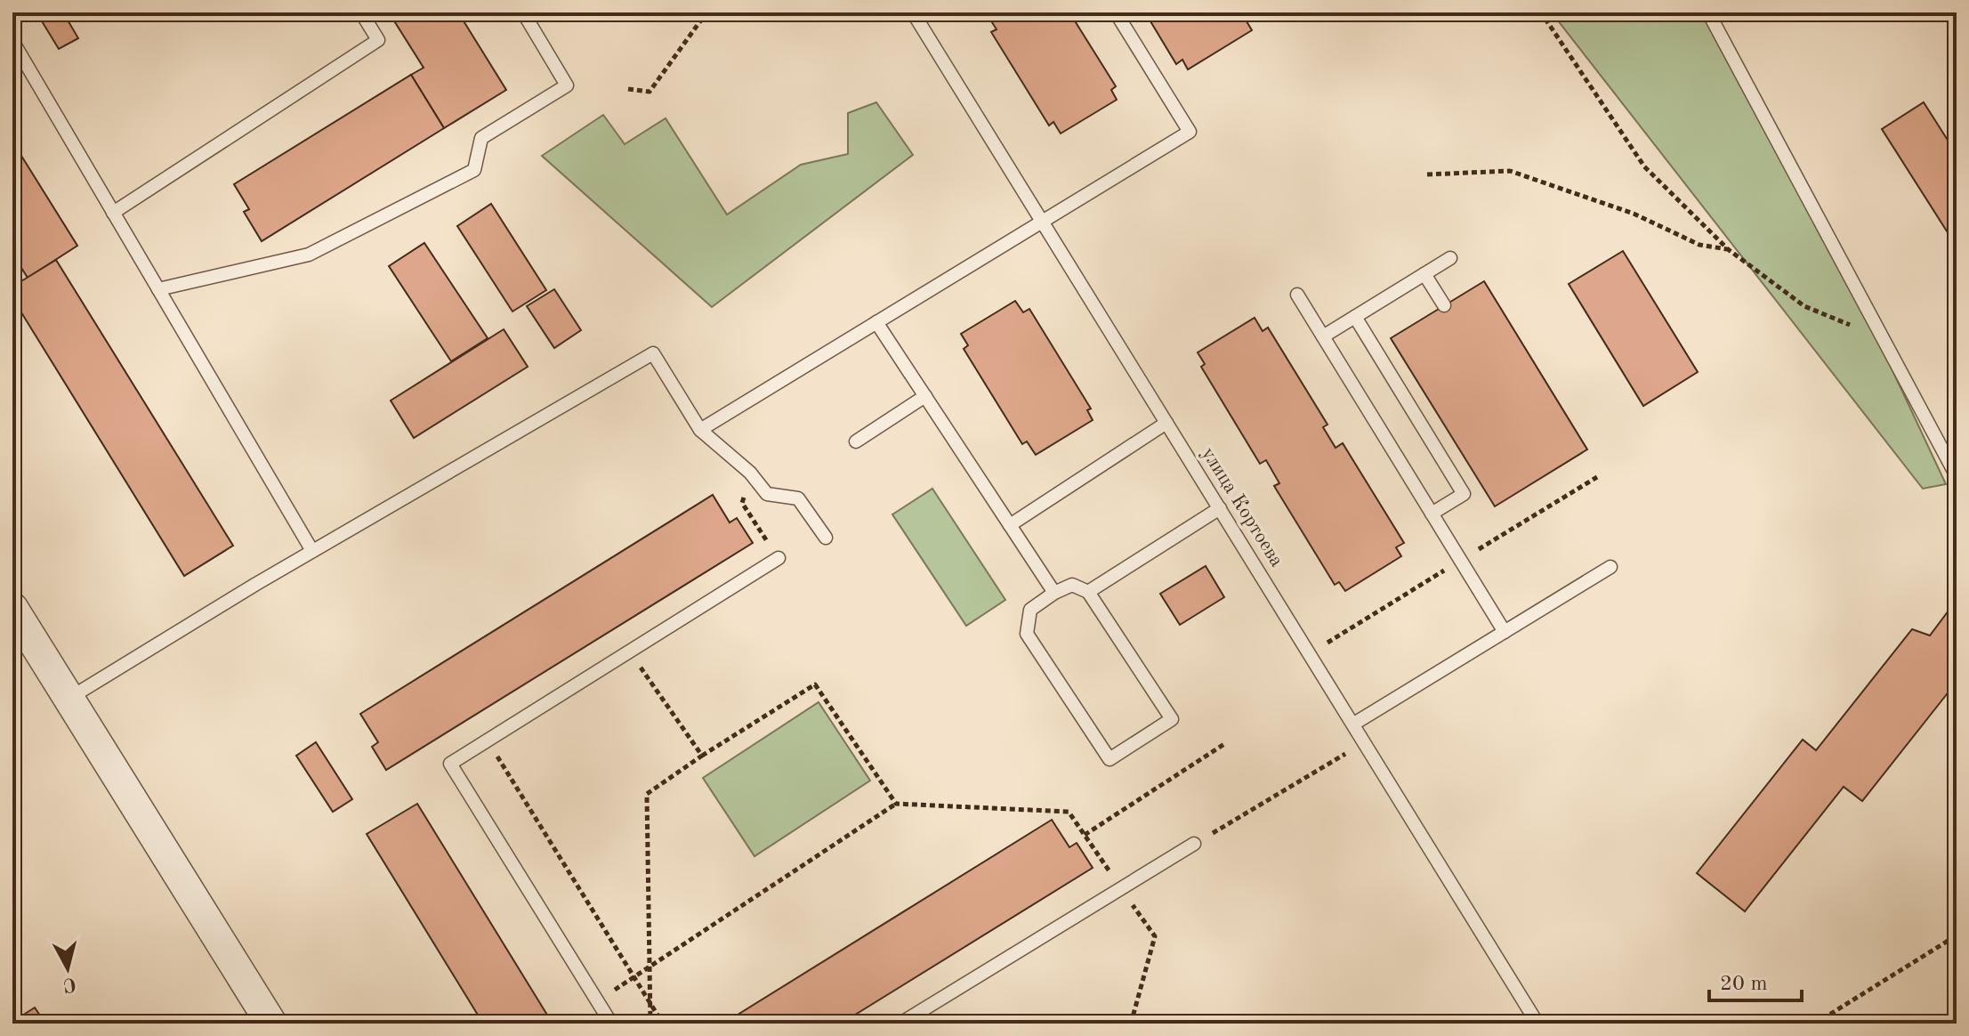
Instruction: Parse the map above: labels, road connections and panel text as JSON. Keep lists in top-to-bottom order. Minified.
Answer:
{"streets":{"lane":["улица Кортоева"]},"scale_bar":"20 m","north":"bottom"}
